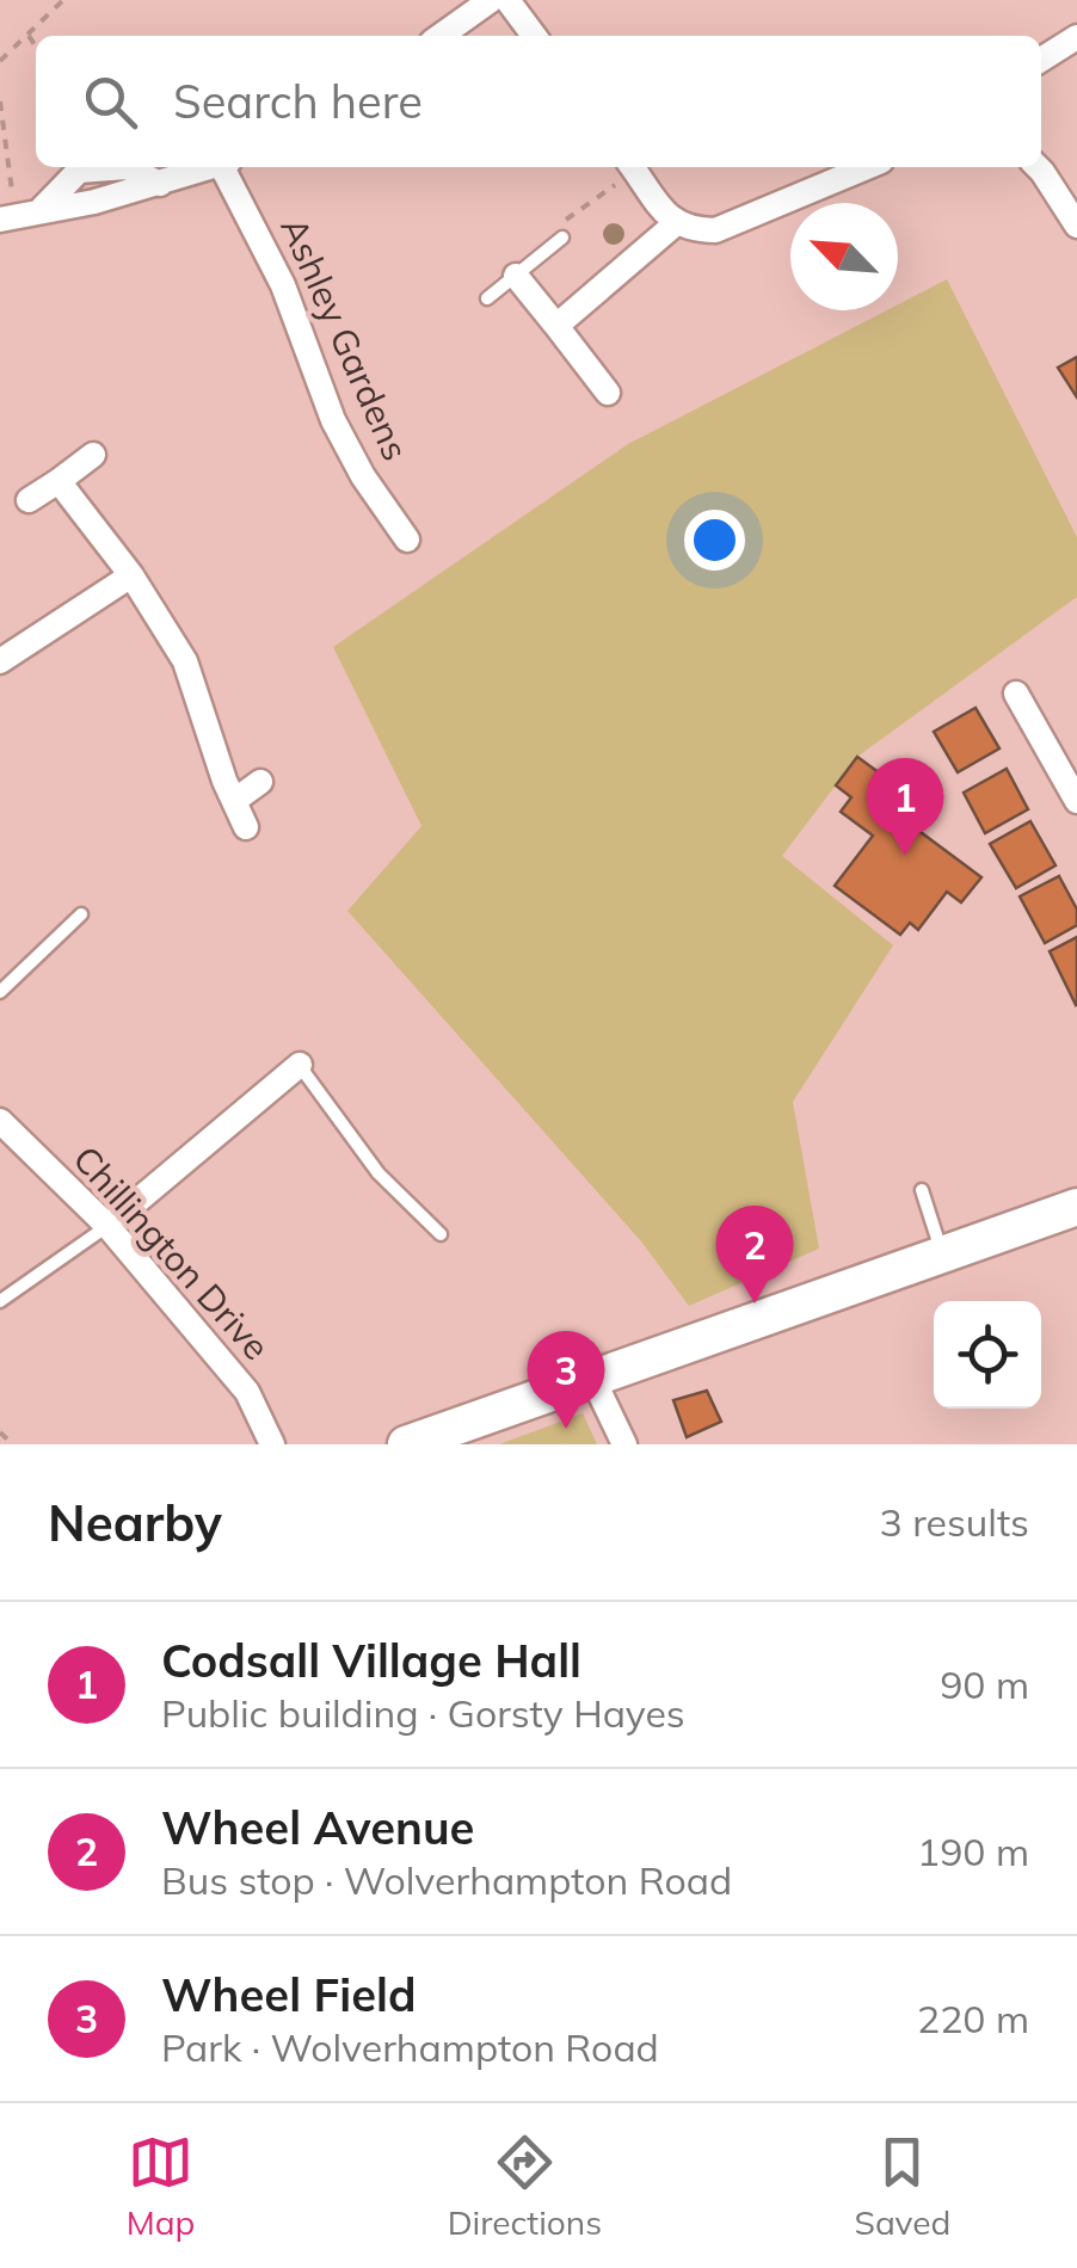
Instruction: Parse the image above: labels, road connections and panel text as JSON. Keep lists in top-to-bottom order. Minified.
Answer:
{"streets":{"street":["Ashley Gardens","Chillington Drive"]},"north":"top left","page":{"search":"Search here","pins":["1","2","3"],"heading":["Nearby","3 results"],"list":[{"mark":"1","name":"Codsall Village Hall","note":"Public building · Gorsty Hayes","value":"90 m"},{"mark":"2","name":"Wheel Avenue","note":"Bus stop · Wolverhampton Road","value":"190 m"},{"mark":"3","name":"Wheel Field","note":"Park · Wolverhampton Road","value":"220 m"}],"nav":["Map","Directions","Saved"]}}
